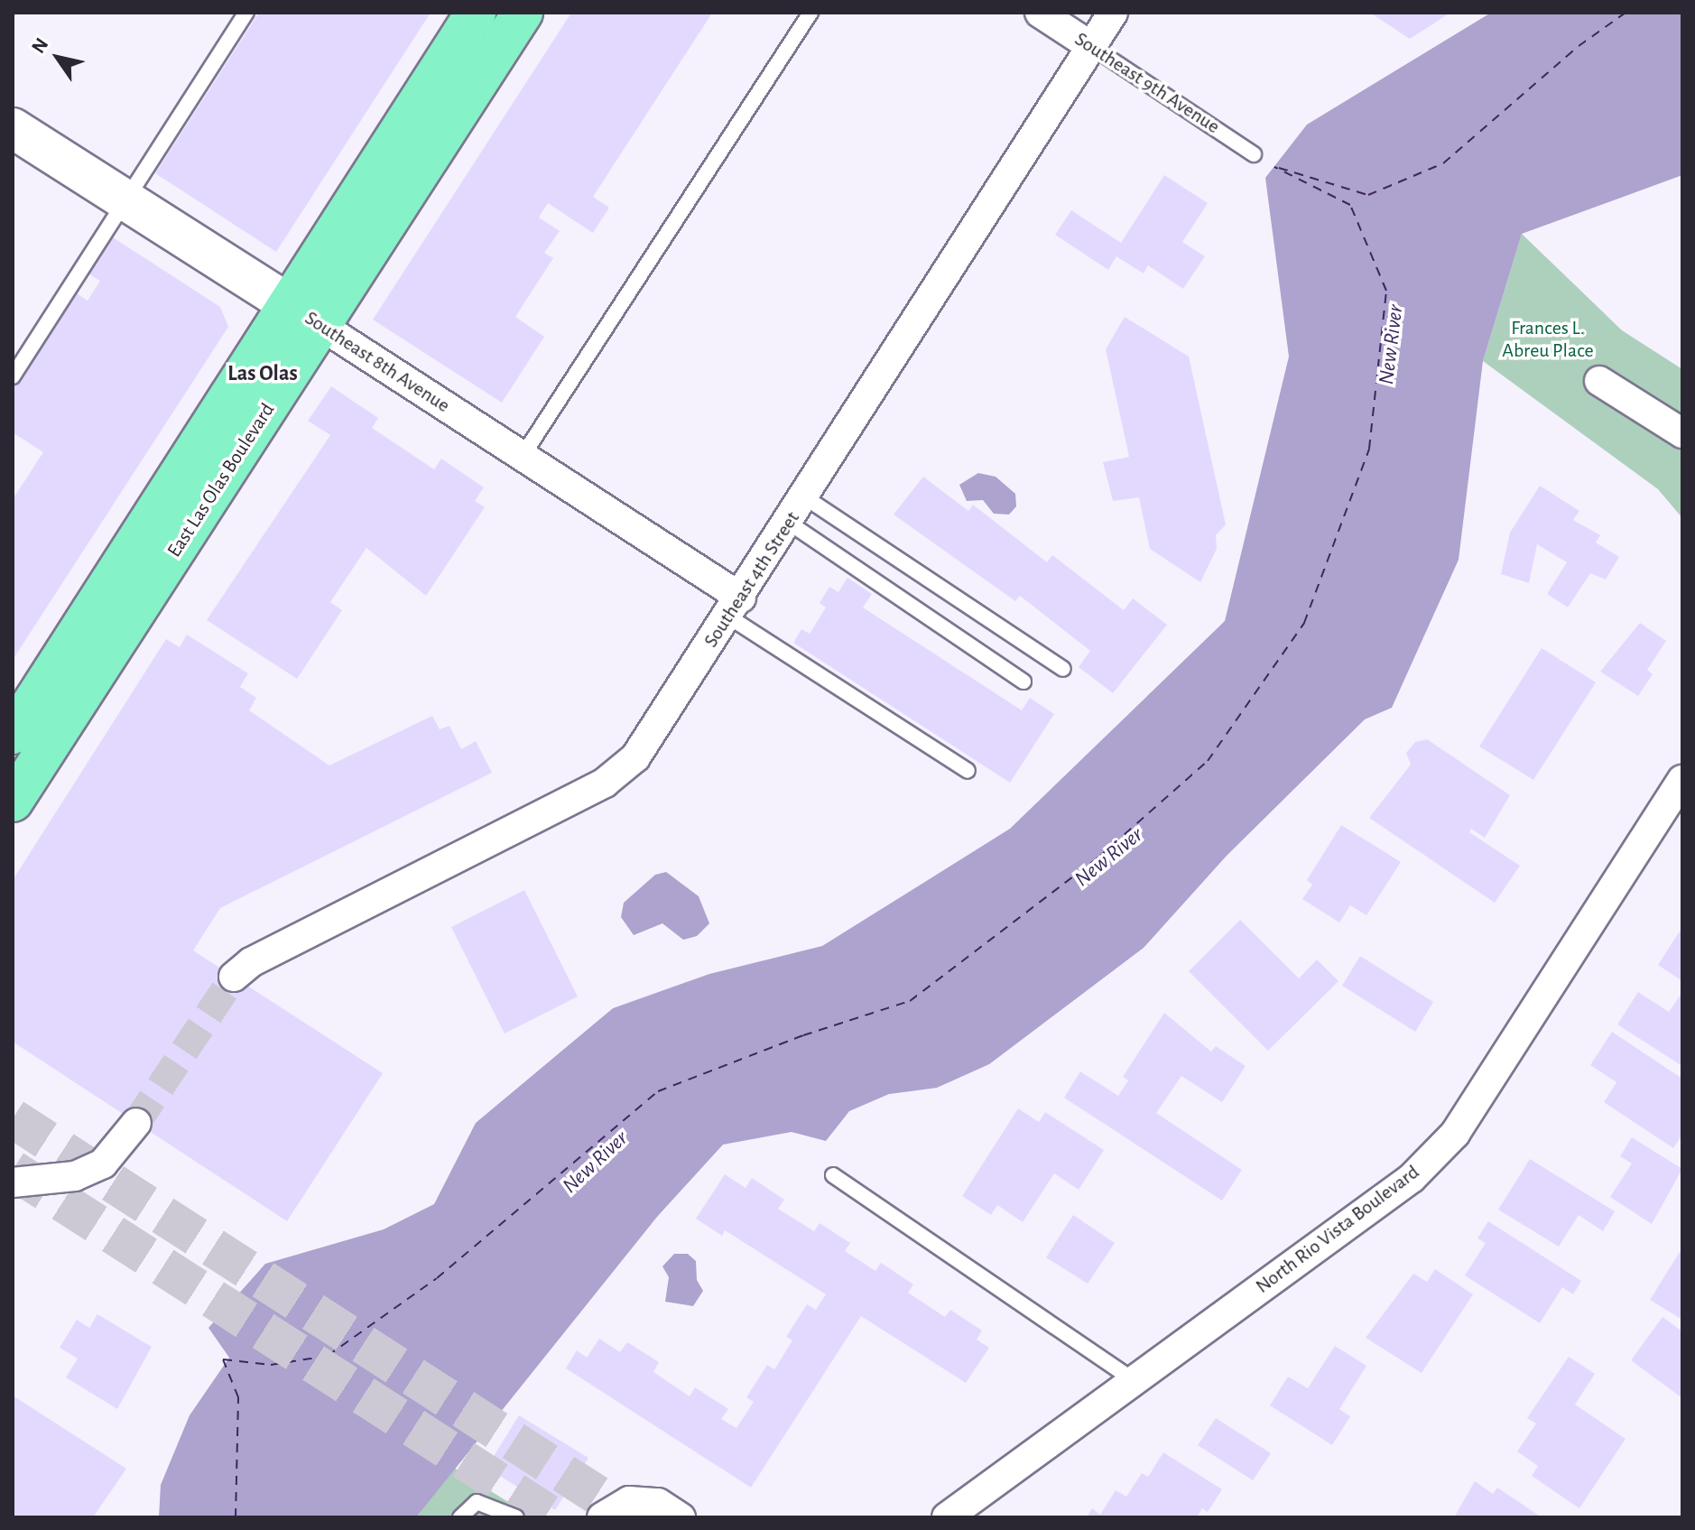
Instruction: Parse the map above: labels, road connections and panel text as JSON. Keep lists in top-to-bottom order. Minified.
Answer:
{"streets":{"main road":["Southeast 8th Avenue","East Las Olas Boulevard"],"street":["Southeast 9th Avenue","Southeast 4th Street","North Rio Vista Boulevard"]},"crossings":[["Southeast 9th Avenue","Southeast 4th Street"],["Southeast 8th Avenue","East Las Olas Boulevard"],["Southeast 8th Avenue","Southeast 4th Street"]],"districts":["Las Olas"],"water":["New River"],"parks":["Frances L. Abreu Place"],"north":"top left"}
